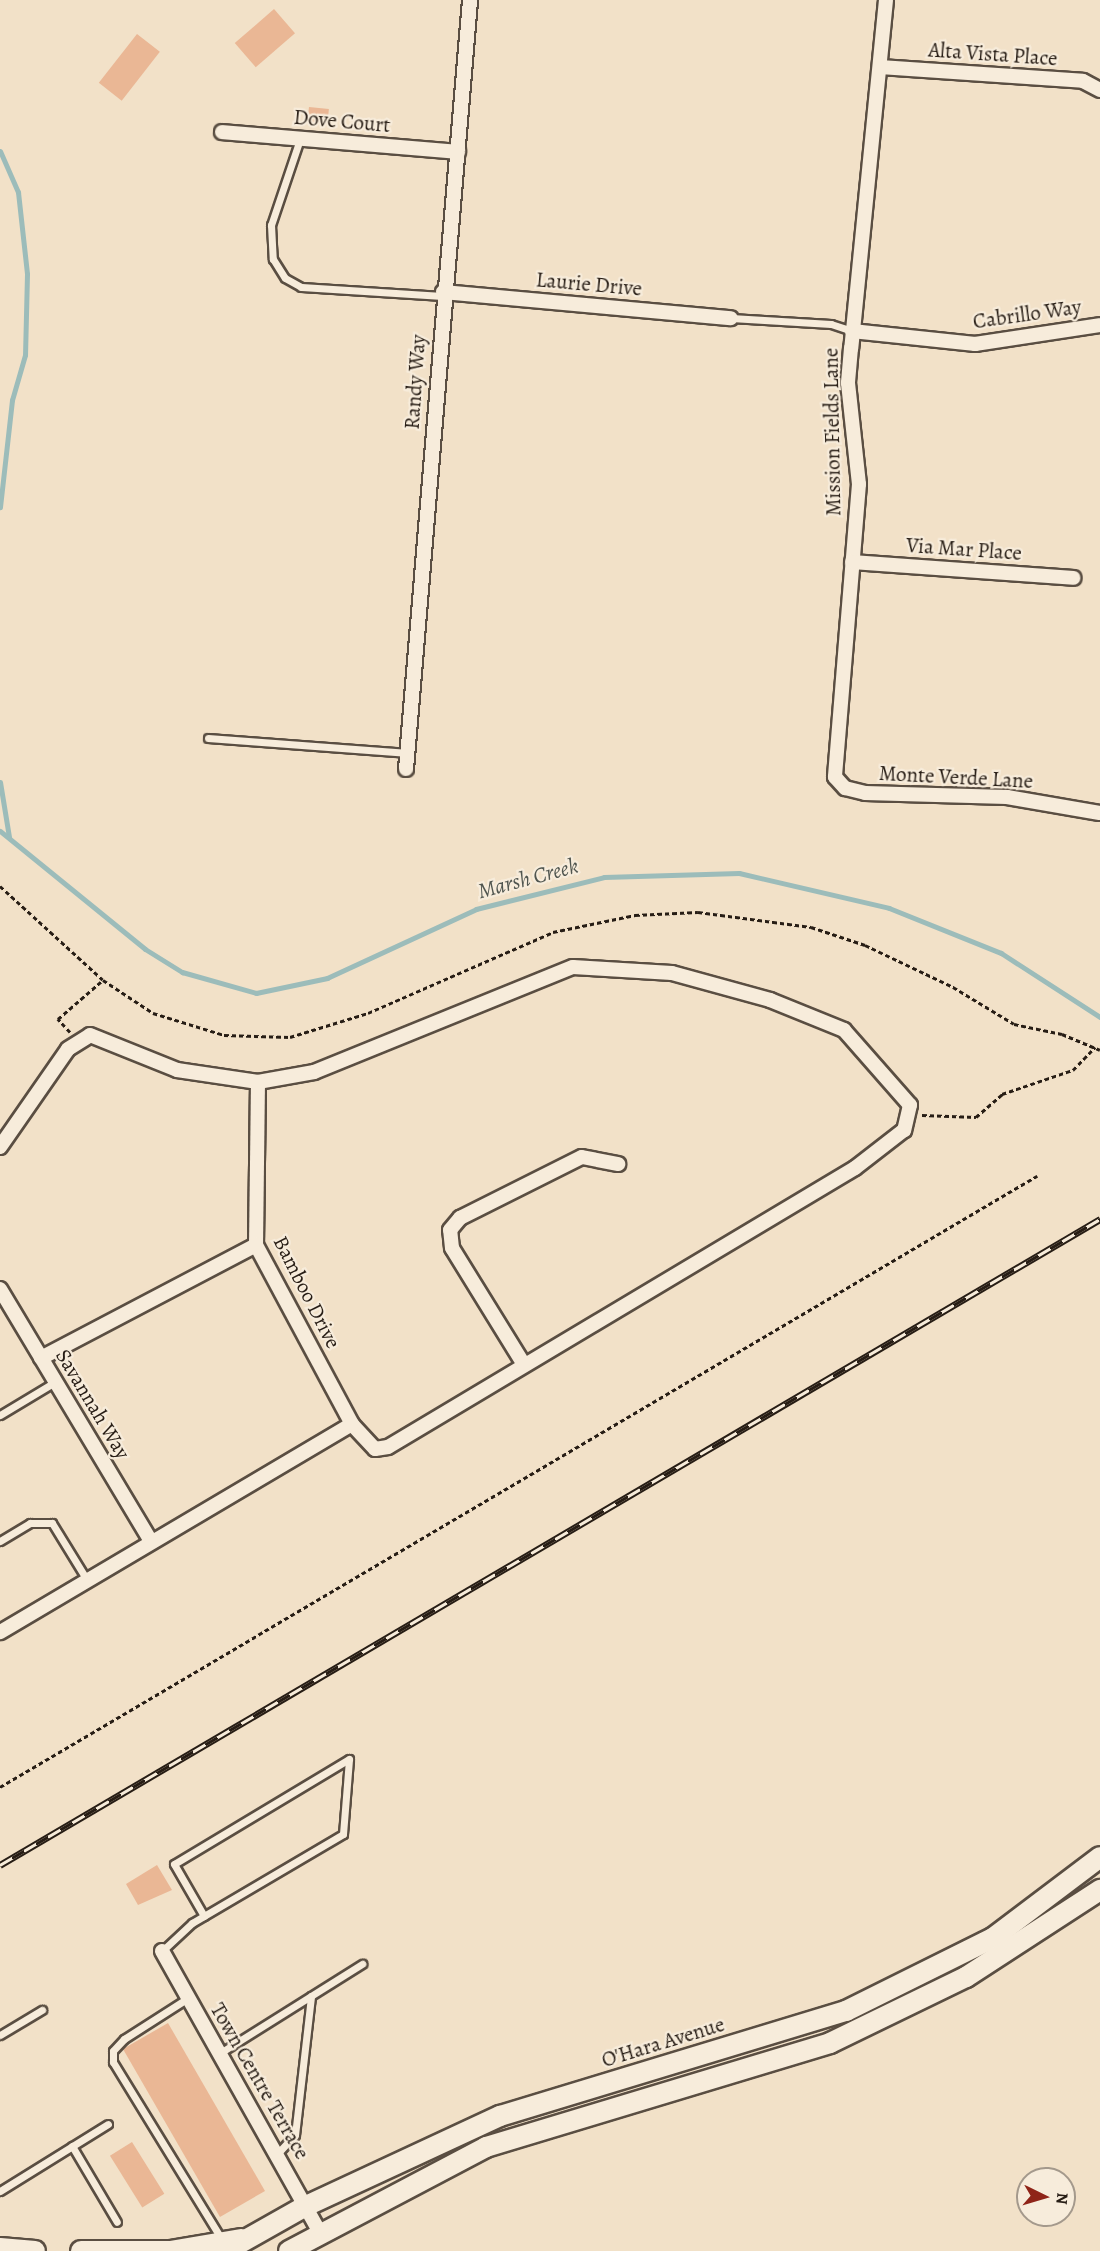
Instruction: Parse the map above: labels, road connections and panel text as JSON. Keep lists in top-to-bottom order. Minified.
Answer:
{"streets":{"street":["Alta Vista Place","Dove Court","Laurie Drive","Cabrillo Way","Randy Way","Mission Fields Lane","Via Mar Place","Monte Verde Lane","Bamboo Drive","Savannah Way","O'Hara Avenue","Town Centre Terrace"]},"crossings":[["Alta Vista Place","Mission Fields Lane"],["Dove Court","Randy Way"],["Laurie Drive","Randy Way"],["Cabrillo Way","Mission Fields Lane"],["Mission Fields Lane","Via Mar Place"],["Mission Fields Lane","Monte Verde Lane"],["O'Hara Avenue","Town Centre Terrace"]],"water":["Marsh Creek"],"north":"right"}
